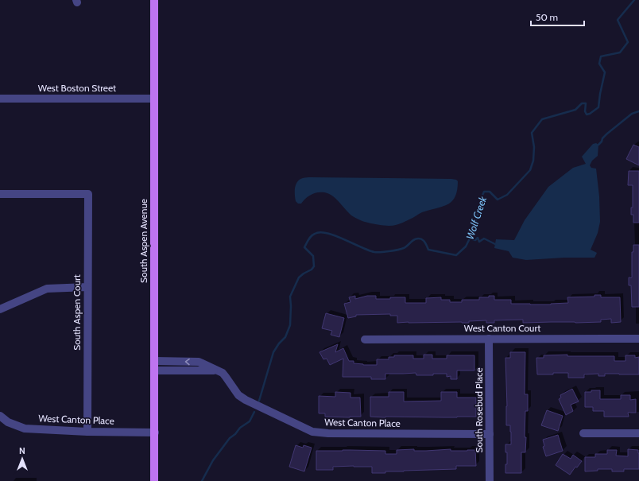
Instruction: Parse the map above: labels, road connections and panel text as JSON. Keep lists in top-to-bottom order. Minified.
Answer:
{"streets":{"main road":["South Aspen Avenue"],"street":["West Boston Street","South Aspen Court","West Canton Court","South Rosebud Place","West Canton Place"]},"crossings":[["West Boston Street","South Aspen Avenue"],["South Aspen Avenue","West Canton Place"],["South Aspen Court","West Canton Place"],["West Canton Court","South Rosebud Place"],["South Rosebud Place","West Canton Place"]],"water":["Wolf Creek"],"scale_bar":"50 m","north":"top"}
